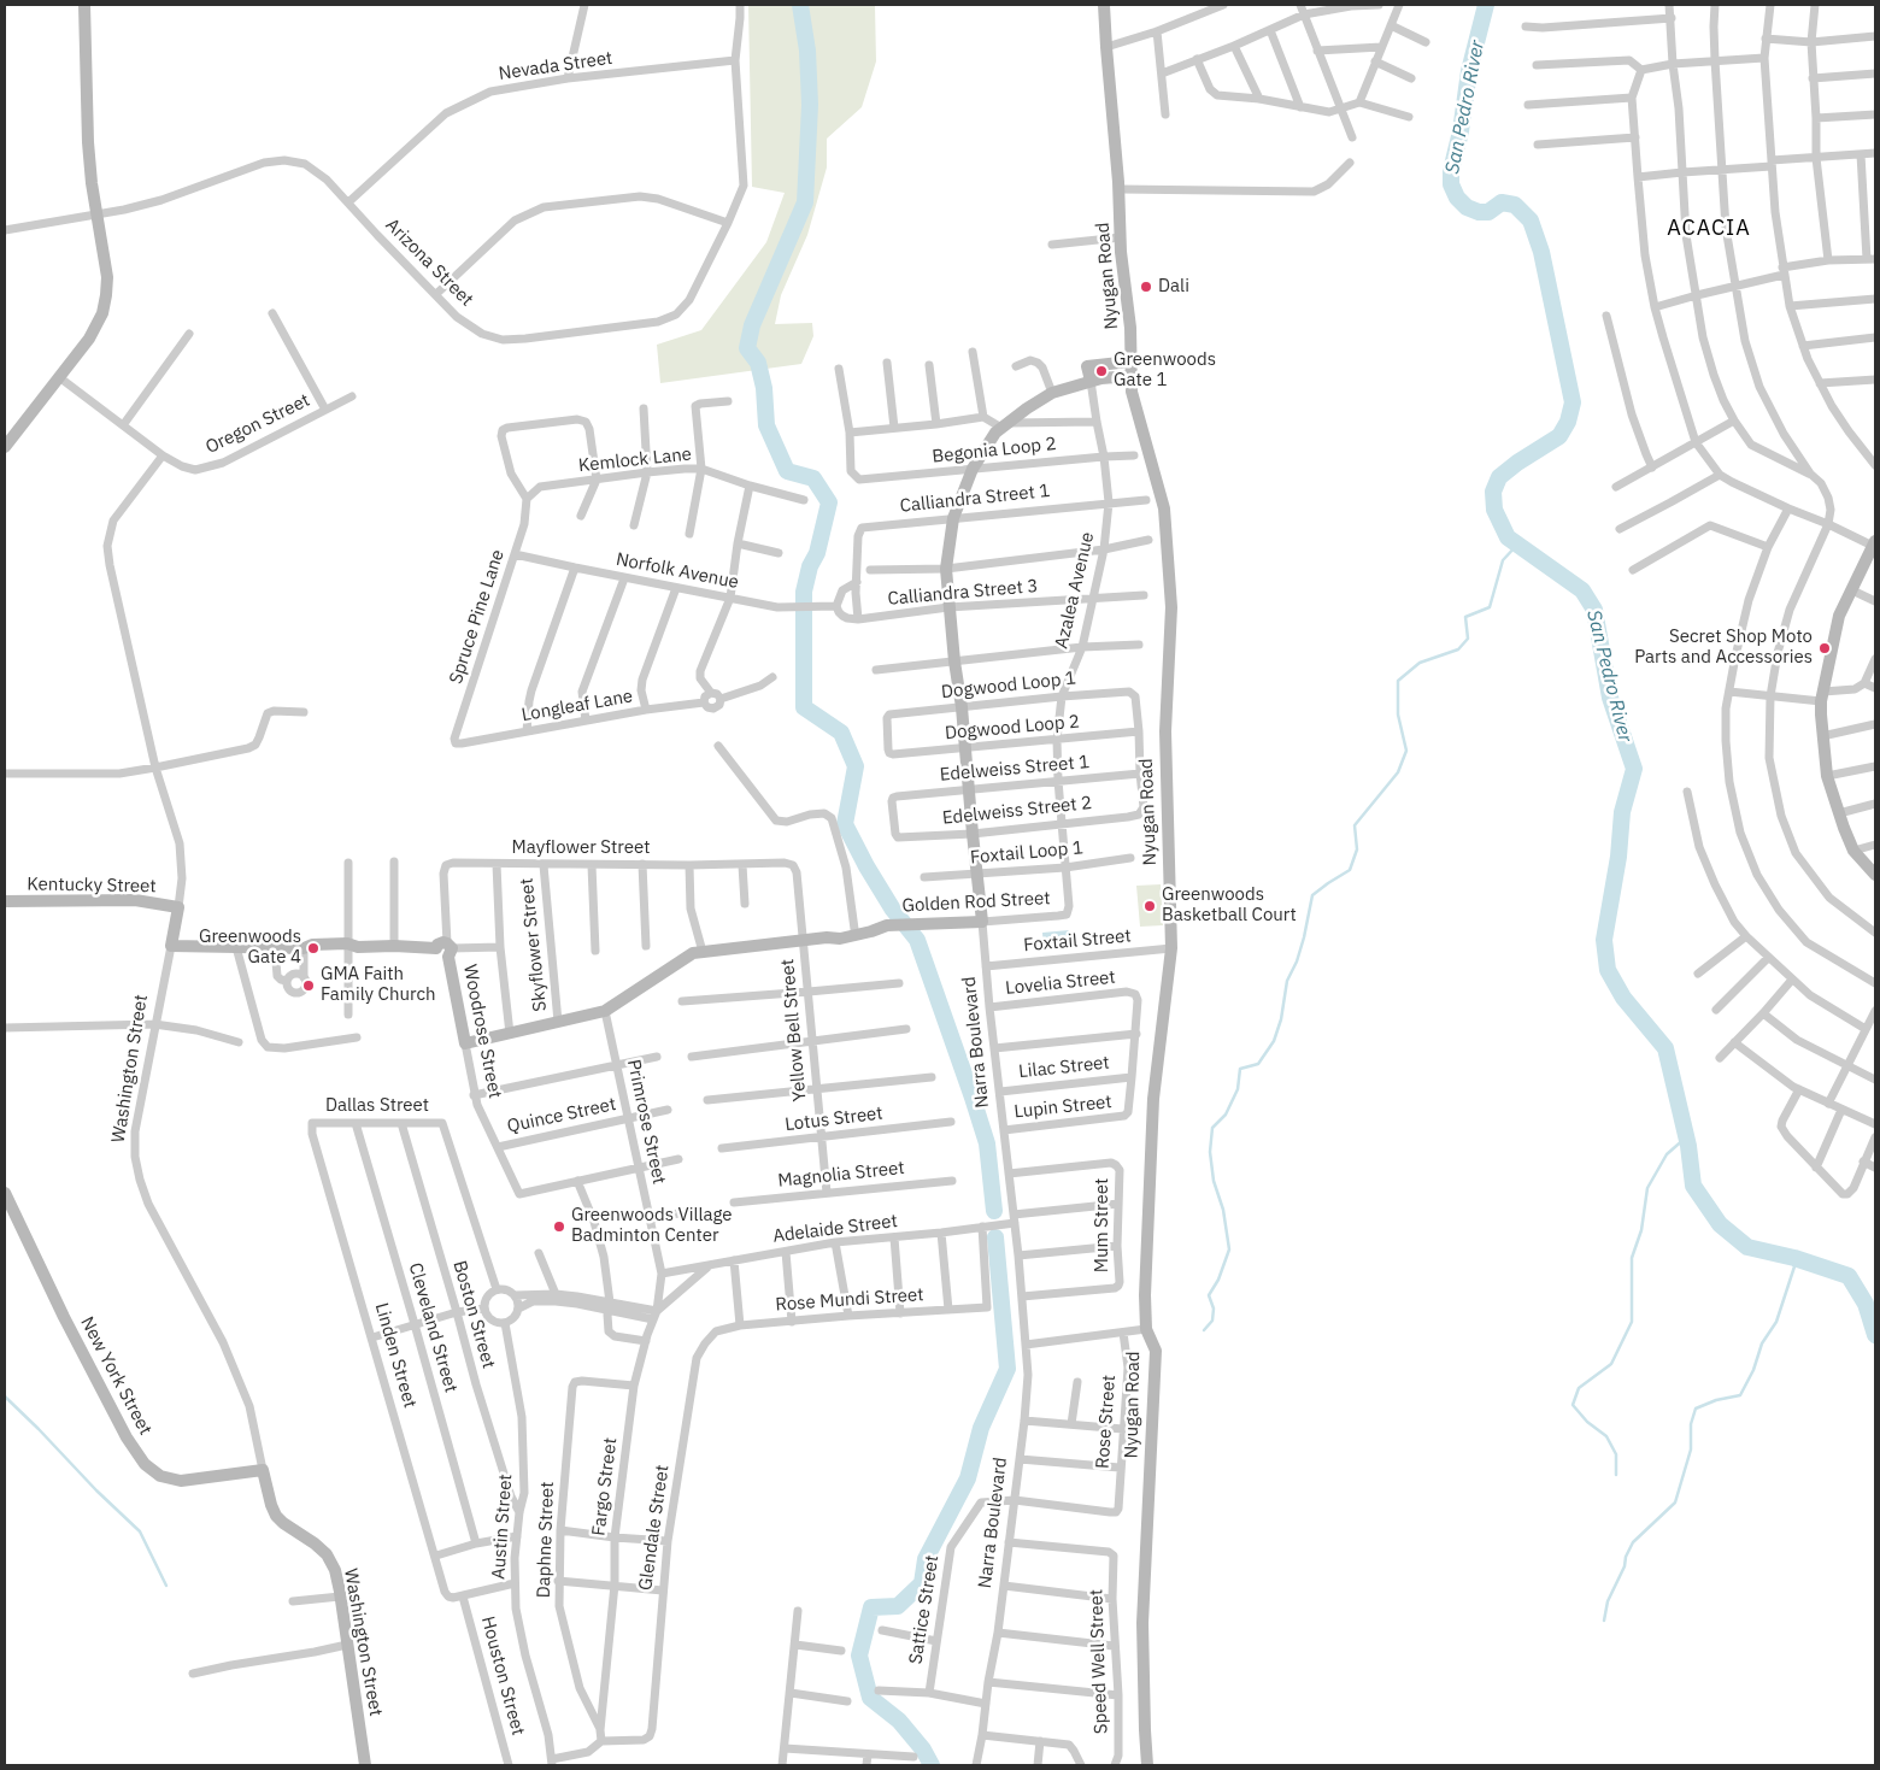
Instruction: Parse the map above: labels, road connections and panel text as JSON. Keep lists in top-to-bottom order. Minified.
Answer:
{"streets":{"street":["Nevada Street","Arizona Street","Nyugan Road","Oregon Street","Begonia Loop 2","Kemlock Lane","Calliandra Street 1","Norfolk Avenue","Azalea Avenue","Calliandra Street 3","Spruce Pine Lane","Dogwood Loop 1","Longleaf Lane","Dogwood Loop 2","Edelweiss Street 1","Edelweiss Street 2","Mayflower Street","Foxtail Loop 1","Kentucky Street","Golden Rod Street","Foxtail Street","Skyflower Street","Lovelia Street","Yellow Bell Street","Woodrose Street","Narra Boulevard","Lilac Street","Washington Street","Dallas Street","Lupin Street","Quince Street","Lotus Street","Primrose Street","Magnolia Street","Mum Street","Adelaide Street","Rose Mundi Street","Boston Street","Cleveland Street","Linden Street","New York Street","Rose Street","Fargo Street","Austin Street","Glendale Street","Daphne Street","Sattice Street","Speed Well Street","Houston Street"]},"crossings":[["Nevada Street","Arizona Street"],["Nyugan Road","Foxtail Street"],["Nyugan Road","Narra Boulevard"],["Oregon Street","Washington Street"],["Begonia Loop 2","Azalea Avenue"],["Begonia Loop 2","Narra Boulevard"],["Kemlock Lane","Spruce Pine Lane"],["Calliandra Street 1","Azalea Avenue"],["Calliandra Street 1","Narra Boulevard"],["Norfolk Avenue","Calliandra Street 3"],["Norfolk Avenue","Spruce Pine Lane"],["Azalea Avenue","Calliandra Street 3"],["Azalea Avenue","Dogwood Loop 1"],["Azalea Avenue","Dogwood Loop 2"],["Azalea Avenue","Edelweiss Street 1"],["Azalea Avenue","Edelweiss Street 2"],["Azalea Avenue","Foxtail Loop 1"],["Azalea Avenue","Golden Rod Street"],["Azalea Avenue","Narra Boulevard"],["Calliandra Street 3","Narra Boulevard"],["Spruce Pine Lane","Longleaf Lane"],["Dogwood Loop 1","Dogwood Loop 2"],["Dogwood Loop 1","Narra Boulevard"],["Dogwood Loop 2","Narra Boulevard"],["Edelweiss Street 1","Edelweiss Street 2"],["Edelweiss Street 1","Narra Boulevard"],["Edelweiss Street 2","Narra Boulevard"],["Mayflower Street","Skyflower Street"],["Mayflower Street","Yellow Bell Street"],["Mayflower Street","Woodrose Street"],["Foxtail Loop 1","Narra Boulevard"],["Kentucky Street","Washington Street"],["Golden Rod Street","Skyflower Street"],["Golden Rod Street","Yellow Bell Street"],["Golden Rod Street","Woodrose Street"],["Golden Rod Street","Narra Boulevard"],["Golden Rod Street","Primrose Street"],["Foxtail Street","Narra Boulevard"],["Lovelia Street","Narra Boulevard"],["Yellow Bell Street","Lotus Street"],["Yellow Bell Street","Magnolia Street"],["Woodrose Street","Quince Street"],["Woodrose Street","Primrose Street"],["Narra Boulevard","Lilac Street"],["Narra Boulevard","Lupin Street"],["Narra Boulevard","Mum Street"],["Narra Boulevard","Adelaide Street"],["Narra Boulevard","Rose Street"],["Narra Boulevard","Sattice Street"],["Narra Boulevard","Speed Well Street"],["Lilac Street","Lupin Street"],["Washington Street","New York Street"],["Dallas Street","Boston Street"],["Dallas Street","Cleveland Street"],["Dallas Street","Linden Street"],["Dallas Street","Austin Street"],["Quince Street","Primrose Street"],["Primrose Street","Adelaide Street"],["Primrose Street","Fargo Street"],["Mum Street","Adelaide Street"],["Adelaide Street","Rose Mundi Street"],["Rose Mundi Street","Glendale Street"],["Boston Street","Austin Street"],["Linden Street","Houston Street"],["Rose Street","Sattice Street"],["Fargo Street","Glendale Street"],["Fargo Street","Daphne Street"]],"districts":["ACACIA"],"water":["San Pedro River"],"places":["Dali","Greenwoods Gate 1","Secret Shop Moto Parts and Accessories","Greenwoods Basketball Court","Greenwoods Gate 4","GMA Faith Family Church","Greenwoods Village Badminton Center"]}
